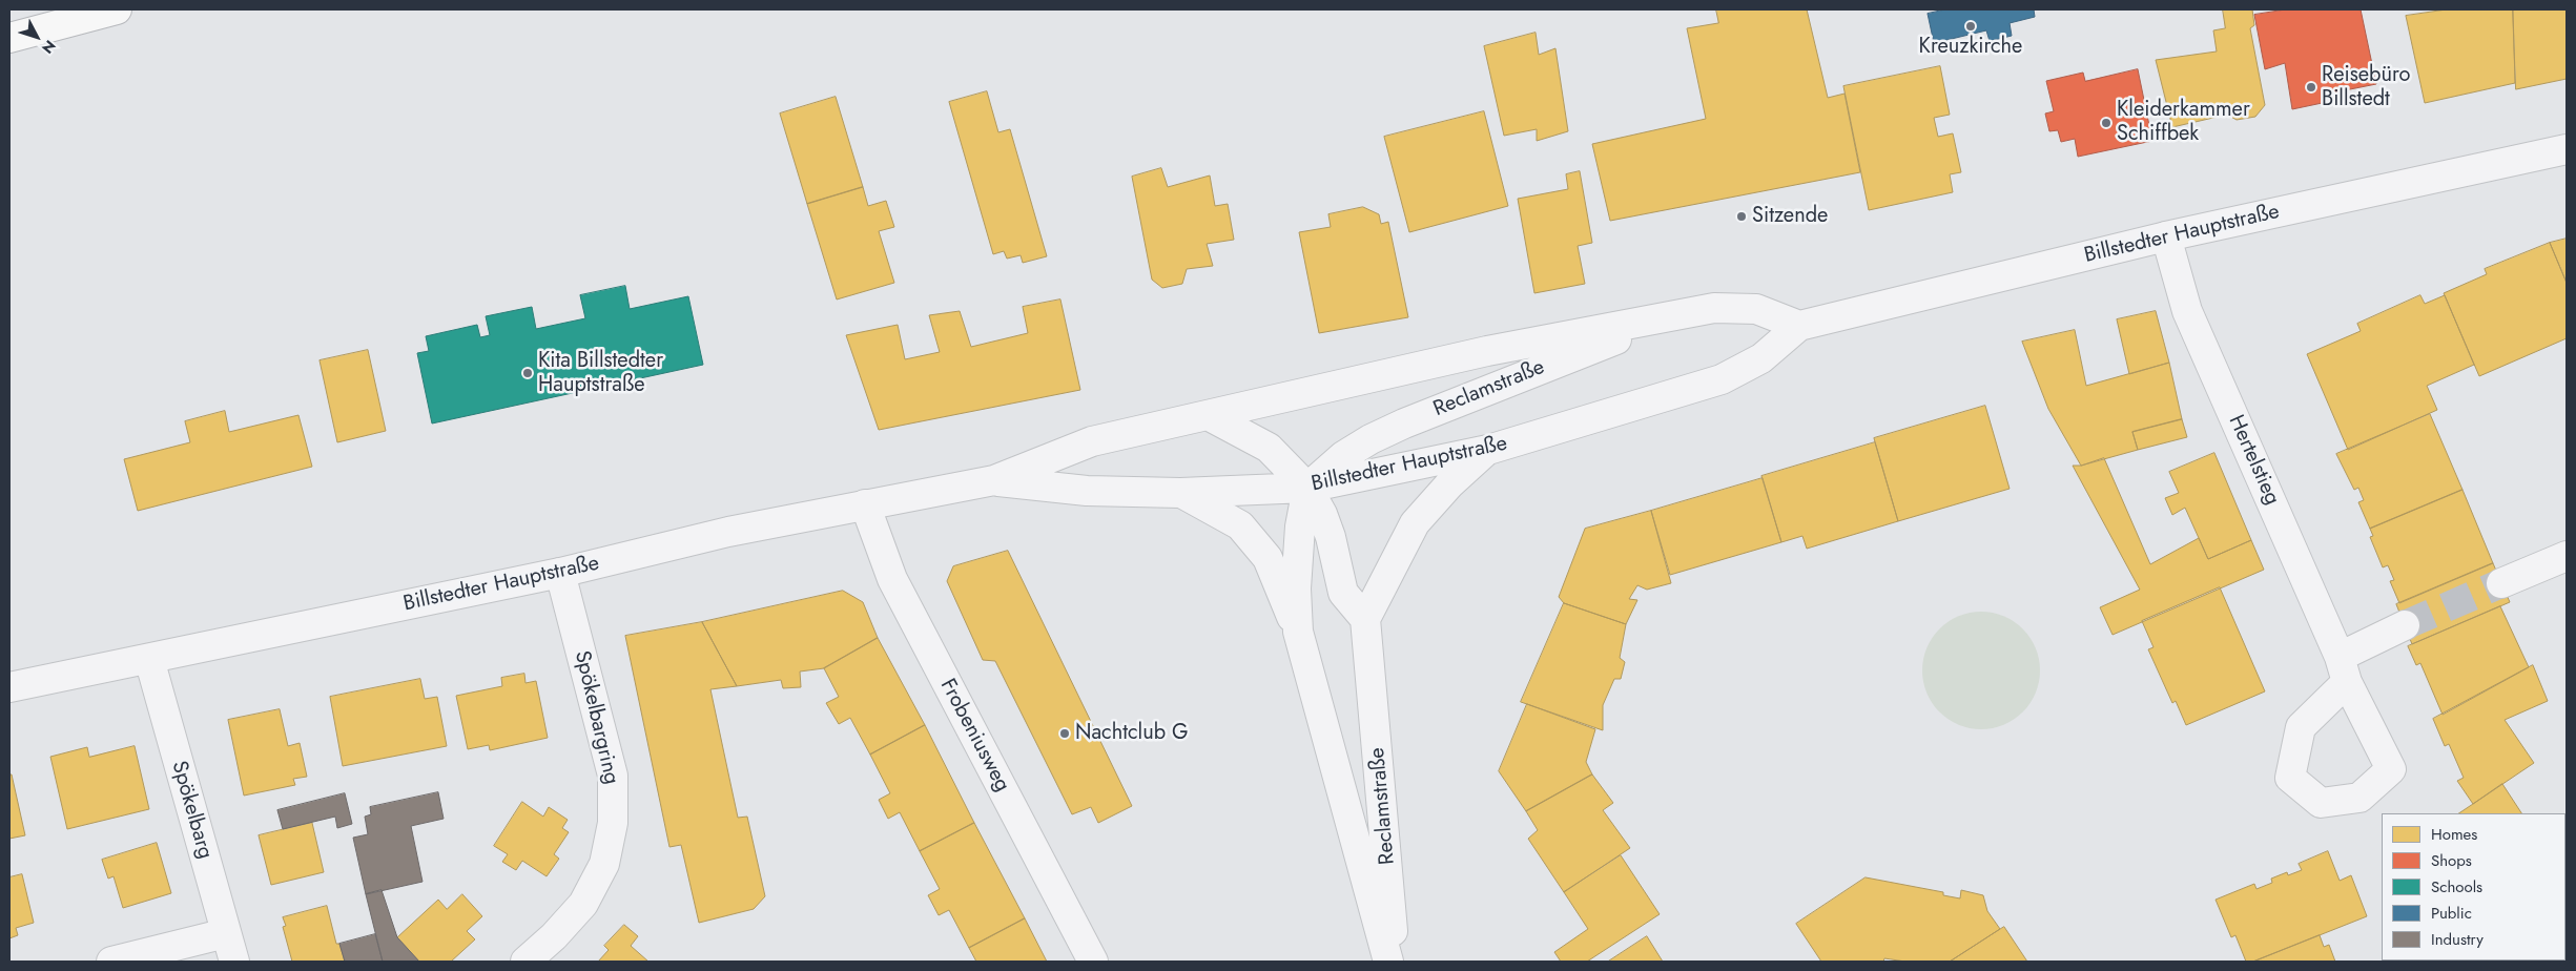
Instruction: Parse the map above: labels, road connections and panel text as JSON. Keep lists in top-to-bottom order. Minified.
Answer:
{"streets":{"street":["Billstedter Hauptstraße","Reclamstraße","Hertelstieg","Spökelbargring","Frobeniusweg","Spökelbarg"]},"crossings":[["Billstedter Hauptstraße","Reclamstraße"],["Billstedter Hauptstraße","Hertelstieg"],["Billstedter Hauptstraße","Spökelbargring"],["Billstedter Hauptstraße","Frobeniusweg"],["Billstedter Hauptstraße","Spökelbarg"]],"places":["Kreuzkirche","Reisebüro Billstedt","Kleiderkammer Schiffbek","Sitzende","Kita Billstedter Hauptstraße","Nachtclub G"],"legend":["Homes","Shops","Schools","Public","Industry"],"north":"bottom right"}
